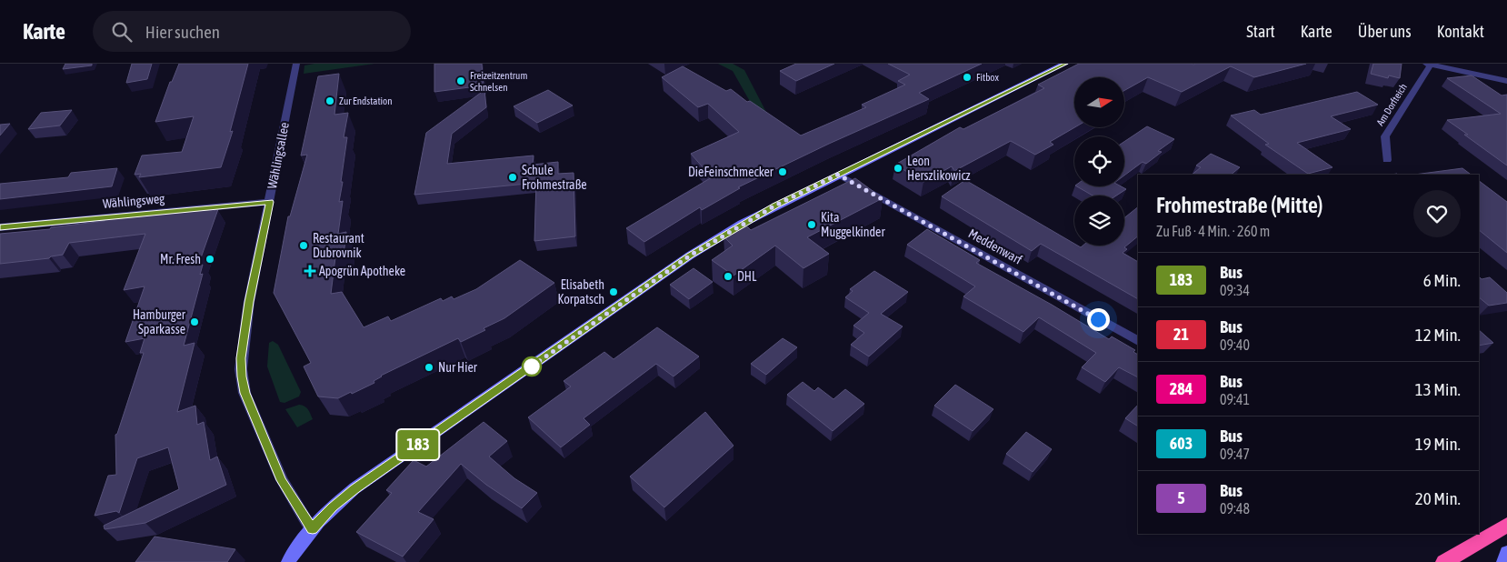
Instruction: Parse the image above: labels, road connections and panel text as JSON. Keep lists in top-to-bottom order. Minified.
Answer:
{"streets":{"street":["Am Dorfteich","Wählingsallee","Wählingsweg","Meddenwarf"]},"crossings":[["Wählingsallee","Wählingsweg"]],"places":{"other":["Fitbox","Freizeitzentrum Schnelsen","Zur Endstation","Leon Herszlikowicz","DieFeinschmecker","Schule Frohmestraße","Kita Muggelkinder","Restaurant Dubrovnik","Mr. Fresh","DHL","Elisabeth Korpatsch","Hamburger Sparkasse","Nur Hier"],"health":["Apogrün Apotheke"]},"lines":["bus line 183"],"north":"right","page":{"header":"Karte","search":"Hier suchen","nav":["Start","Karte","Über uns","Kontakt"],"on_map":"183","heading":["Frohmestraße (Mitte)","Zu Fuß · 4 Min. · 260 m"],"list":[{"mark":"183","name":"Bus","note":"09:34","value":"6 Min."},{"mark":"21","name":"Bus","note":"09:40","value":"12 Min."},{"mark":"284","name":"Bus","note":"09:41","value":"13 Min."},{"mark":"603","name":"Bus","note":"09:47","value":"19 Min."},{"mark":"5","name":"Bus","note":"09:48","value":"20 Min."}]}}
